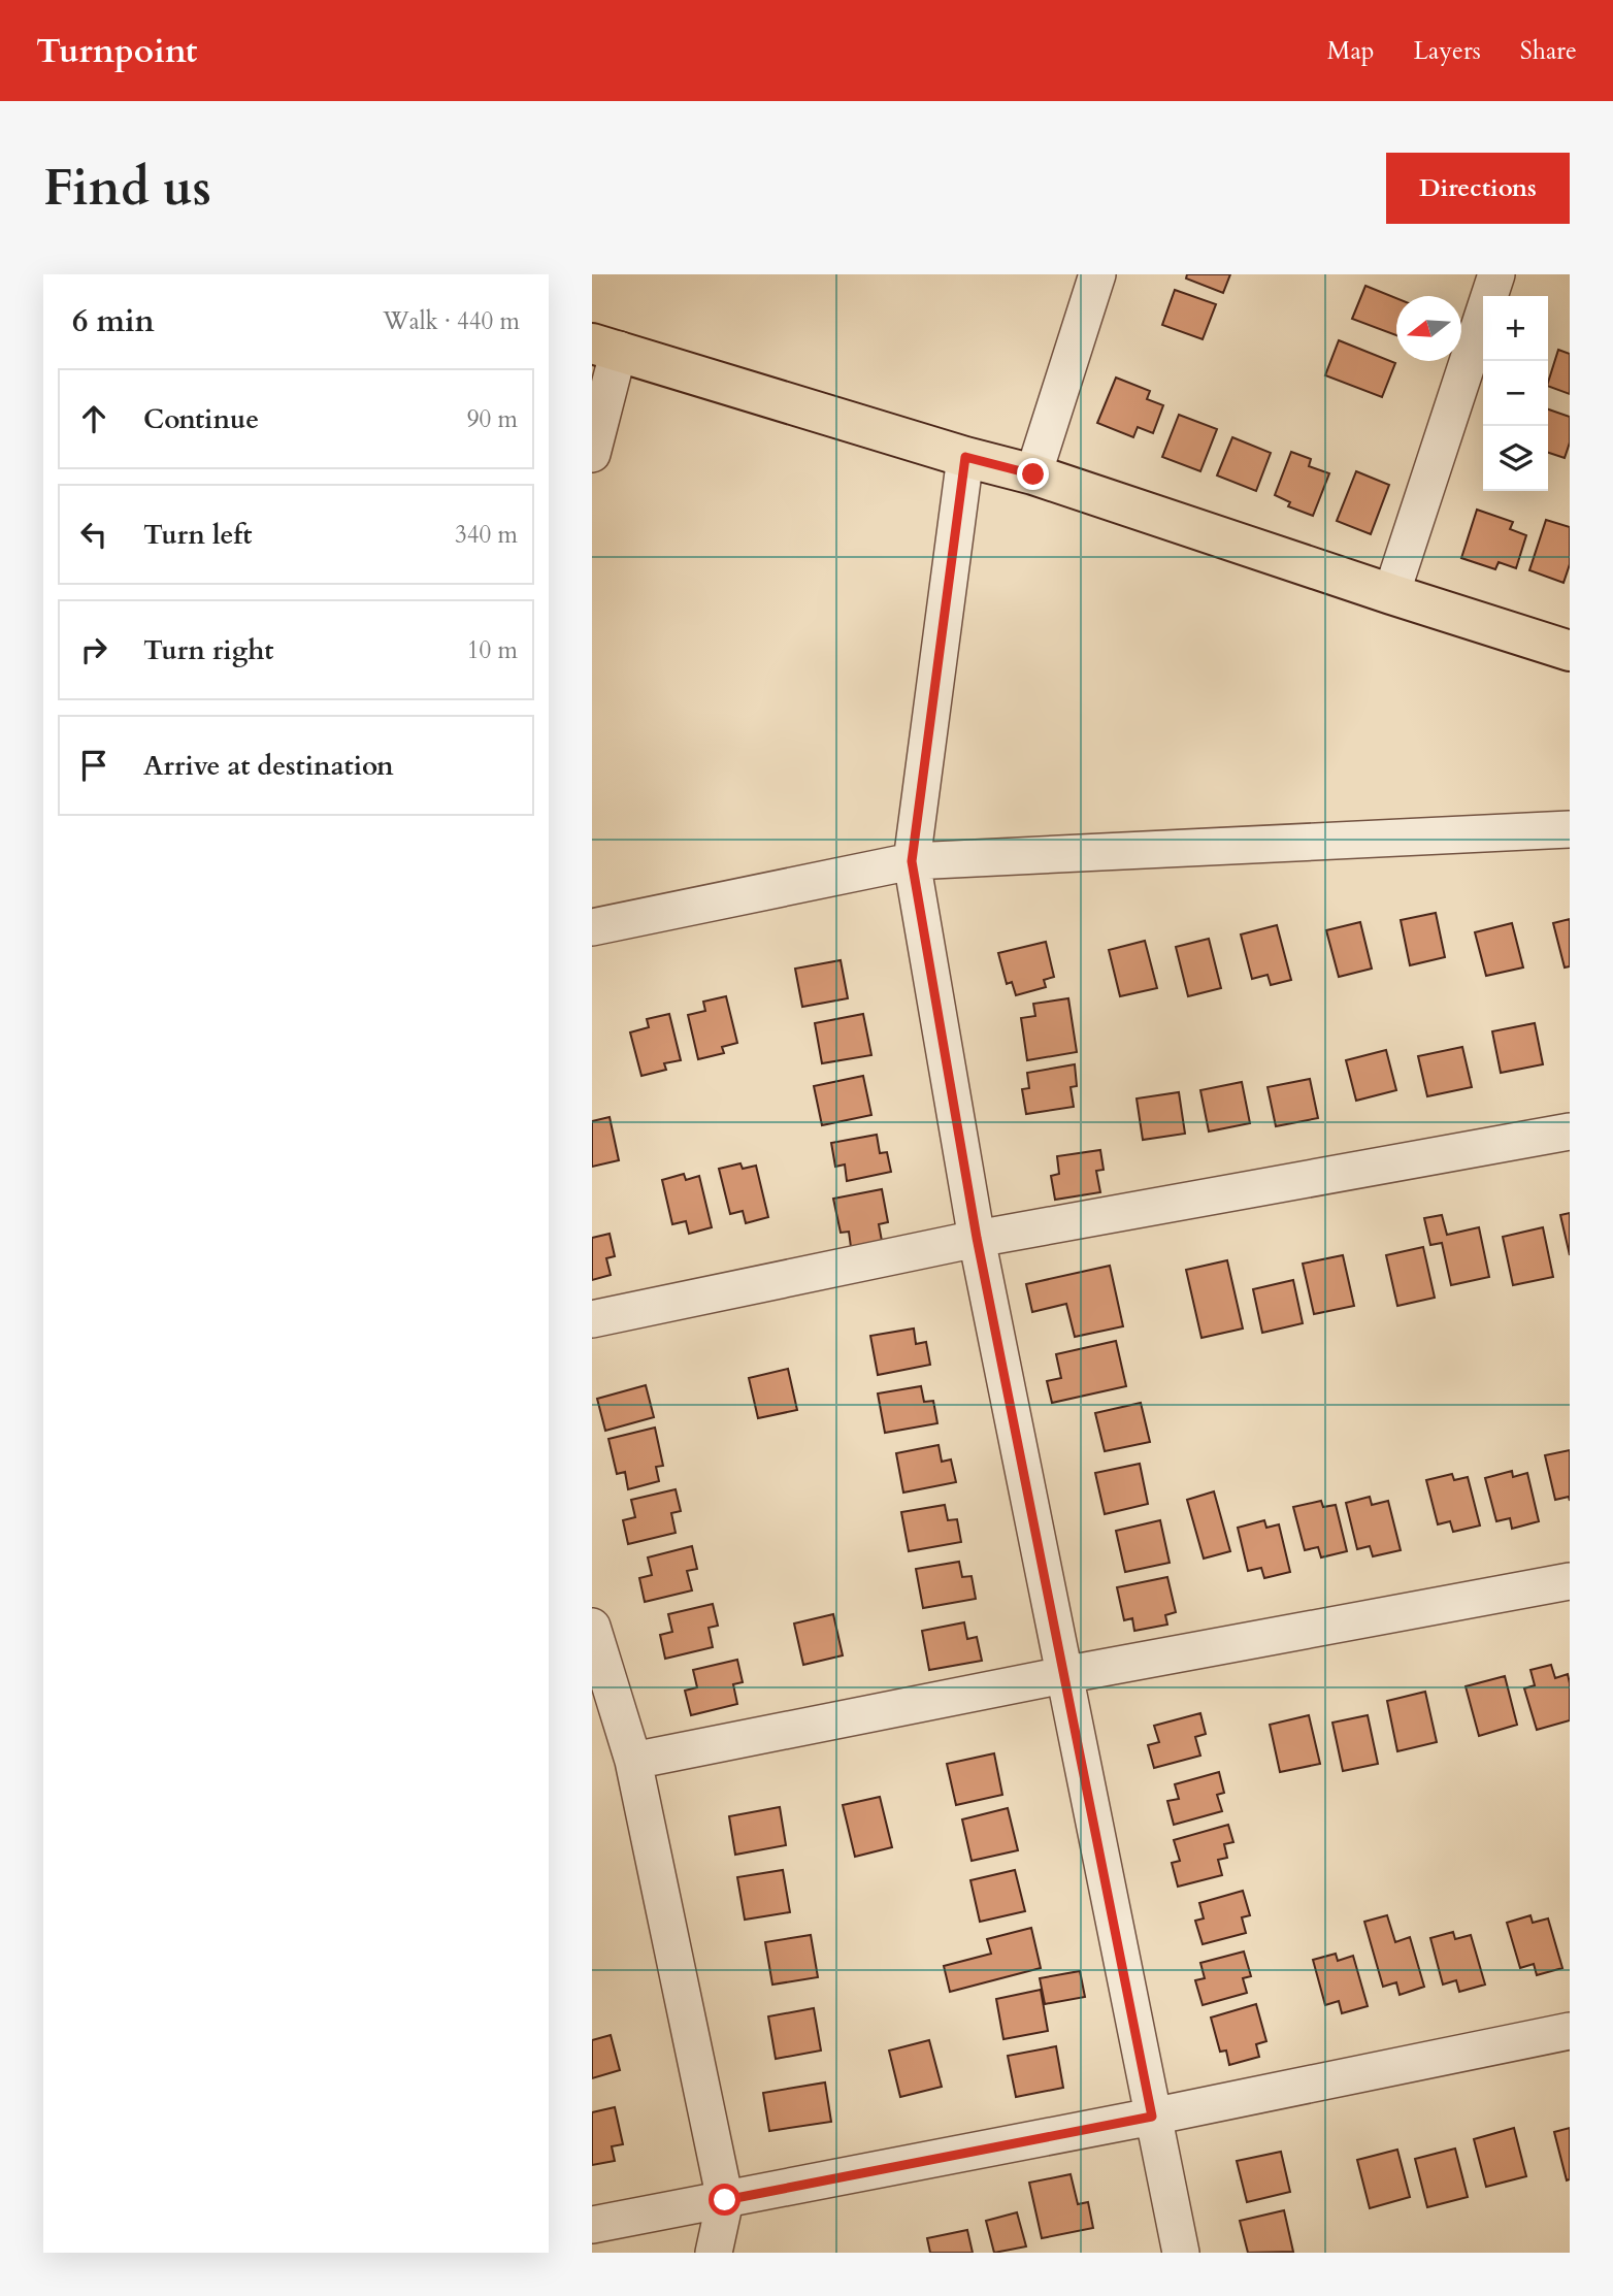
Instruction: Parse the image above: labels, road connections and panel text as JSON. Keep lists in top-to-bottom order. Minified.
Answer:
{"north":"left","page":{"header":"Turnpoint","nav":["Map","Layers","Share"],"buttons":"Directions","title":"Find us","heading":["6 min","Walk · 440 m"],"map_buttons":["+","−"],"list":[["Continue","90 m"],["Turn left","340 m"],["Turn right","10 m"],"Arrive at destination"]}}
